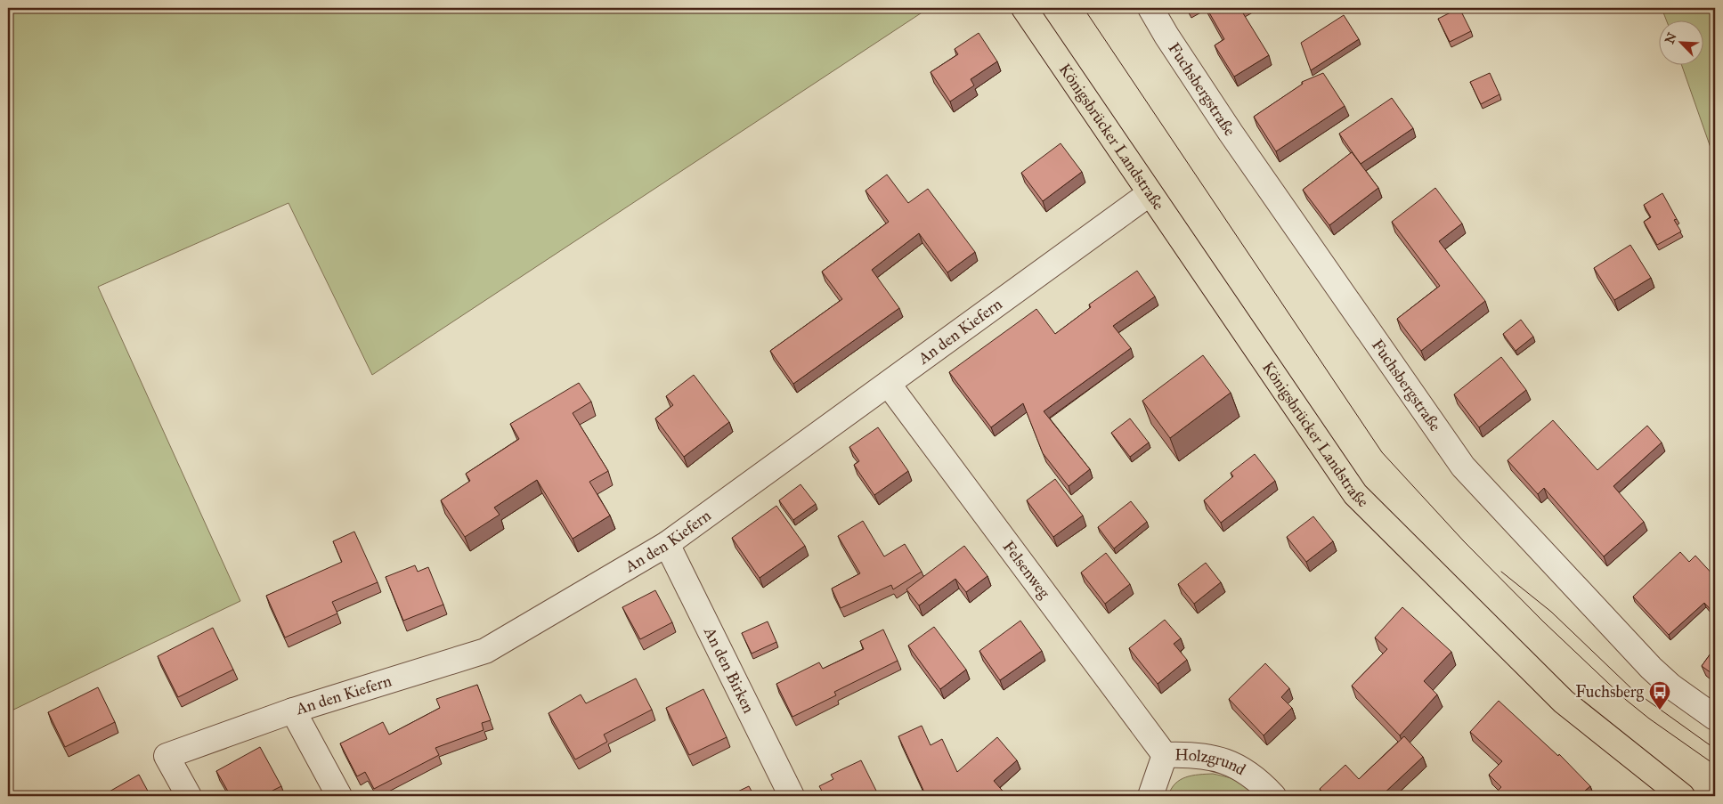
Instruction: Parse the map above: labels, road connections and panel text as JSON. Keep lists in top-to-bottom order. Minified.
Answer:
{"streets":{"main road":["Königsbrücker Landstraße"],"street":["Fuchsbergstraße","An den Kiefern","Felsenweg","An den Birken","Holzgrund"]},"crossings":[["Königsbrücker Landstraße","An den Kiefern"],["An den Kiefern","Felsenweg"],["An den Kiefern","An den Birken"],["Felsenweg","Holzgrund"]],"places":{"bus stop":["Fuchsberg"]},"north":"top left"}
